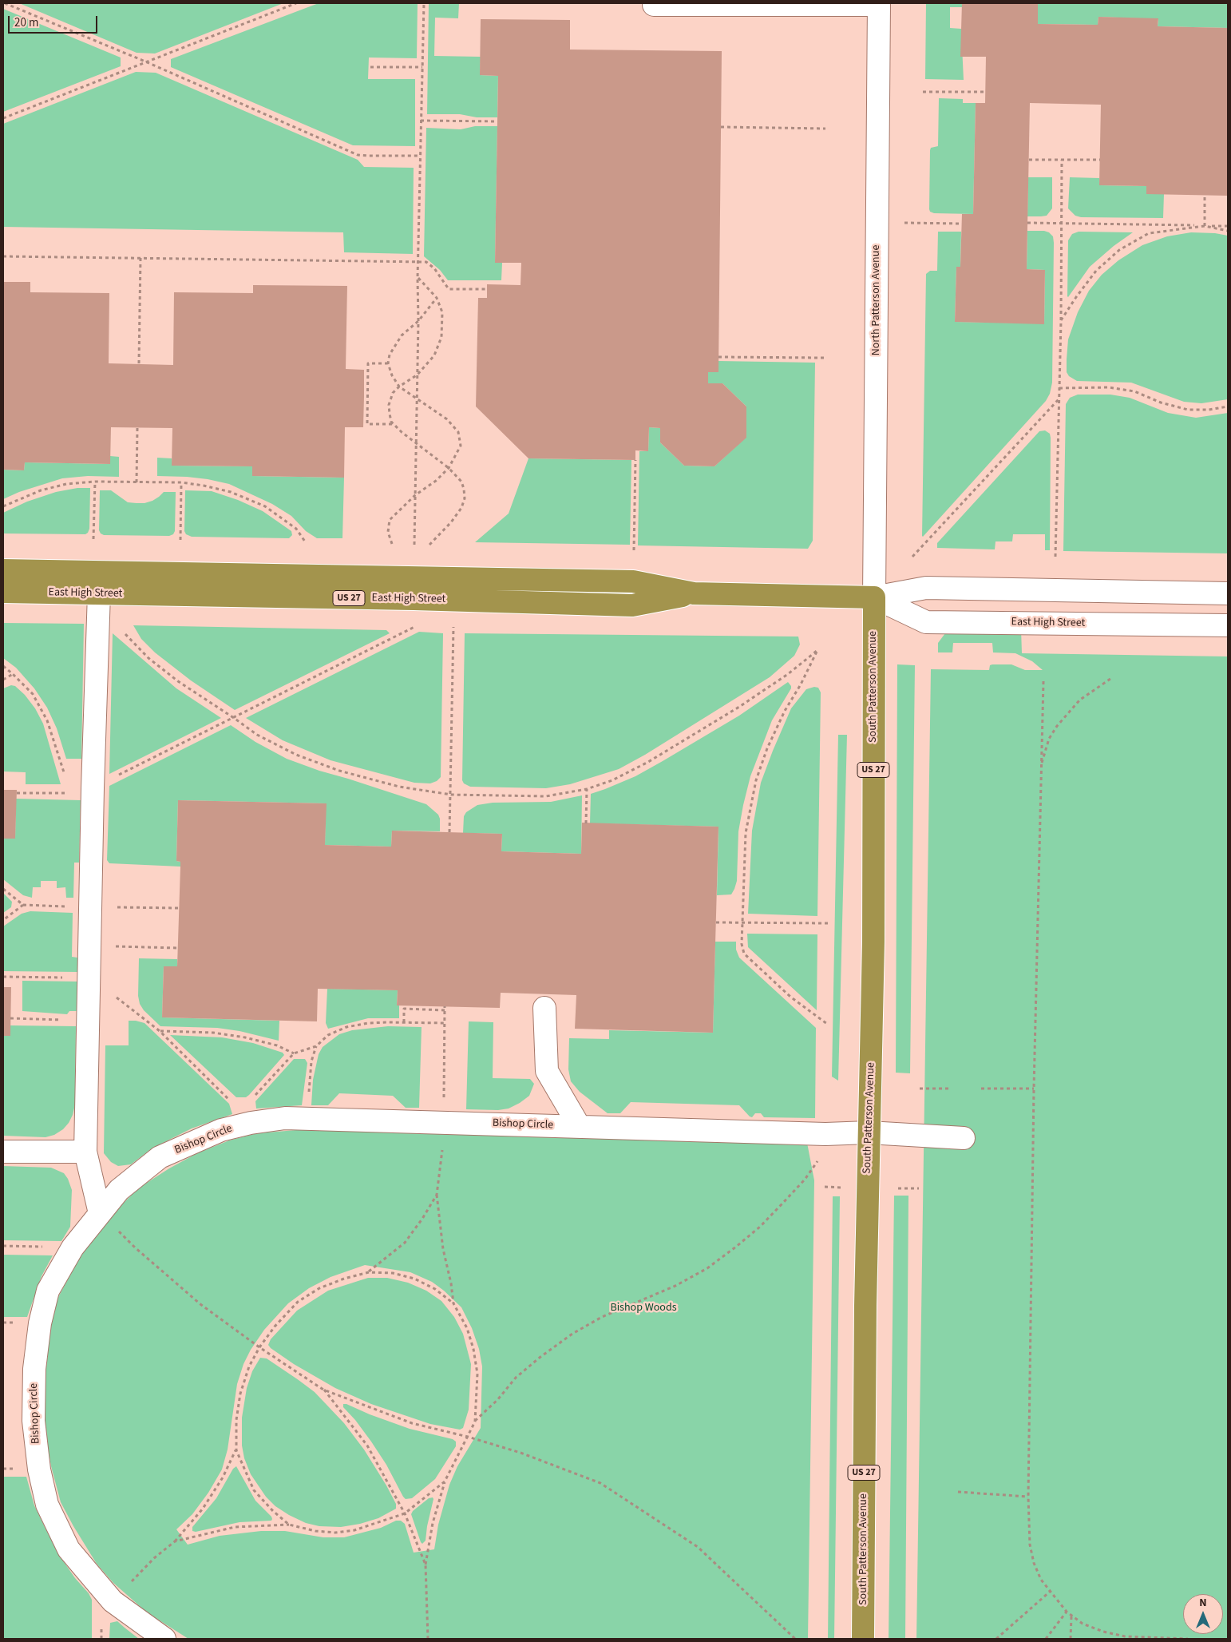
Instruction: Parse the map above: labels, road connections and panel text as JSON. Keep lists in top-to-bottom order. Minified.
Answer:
{"streets":{"highway":["East High Street","US 27","South Patterson Avenue"],"street":["North Patterson Avenue","Bishop Circle"]},"crossings":[["North Patterson Avenue","East High Street"],["North Patterson Avenue","South Patterson Avenue"],["East High Street","South Patterson Avenue"],["South Patterson Avenue","Bishop Circle"]],"parks":["Bishop Woods"],"scale_bar":"20 m","north":"top"}
